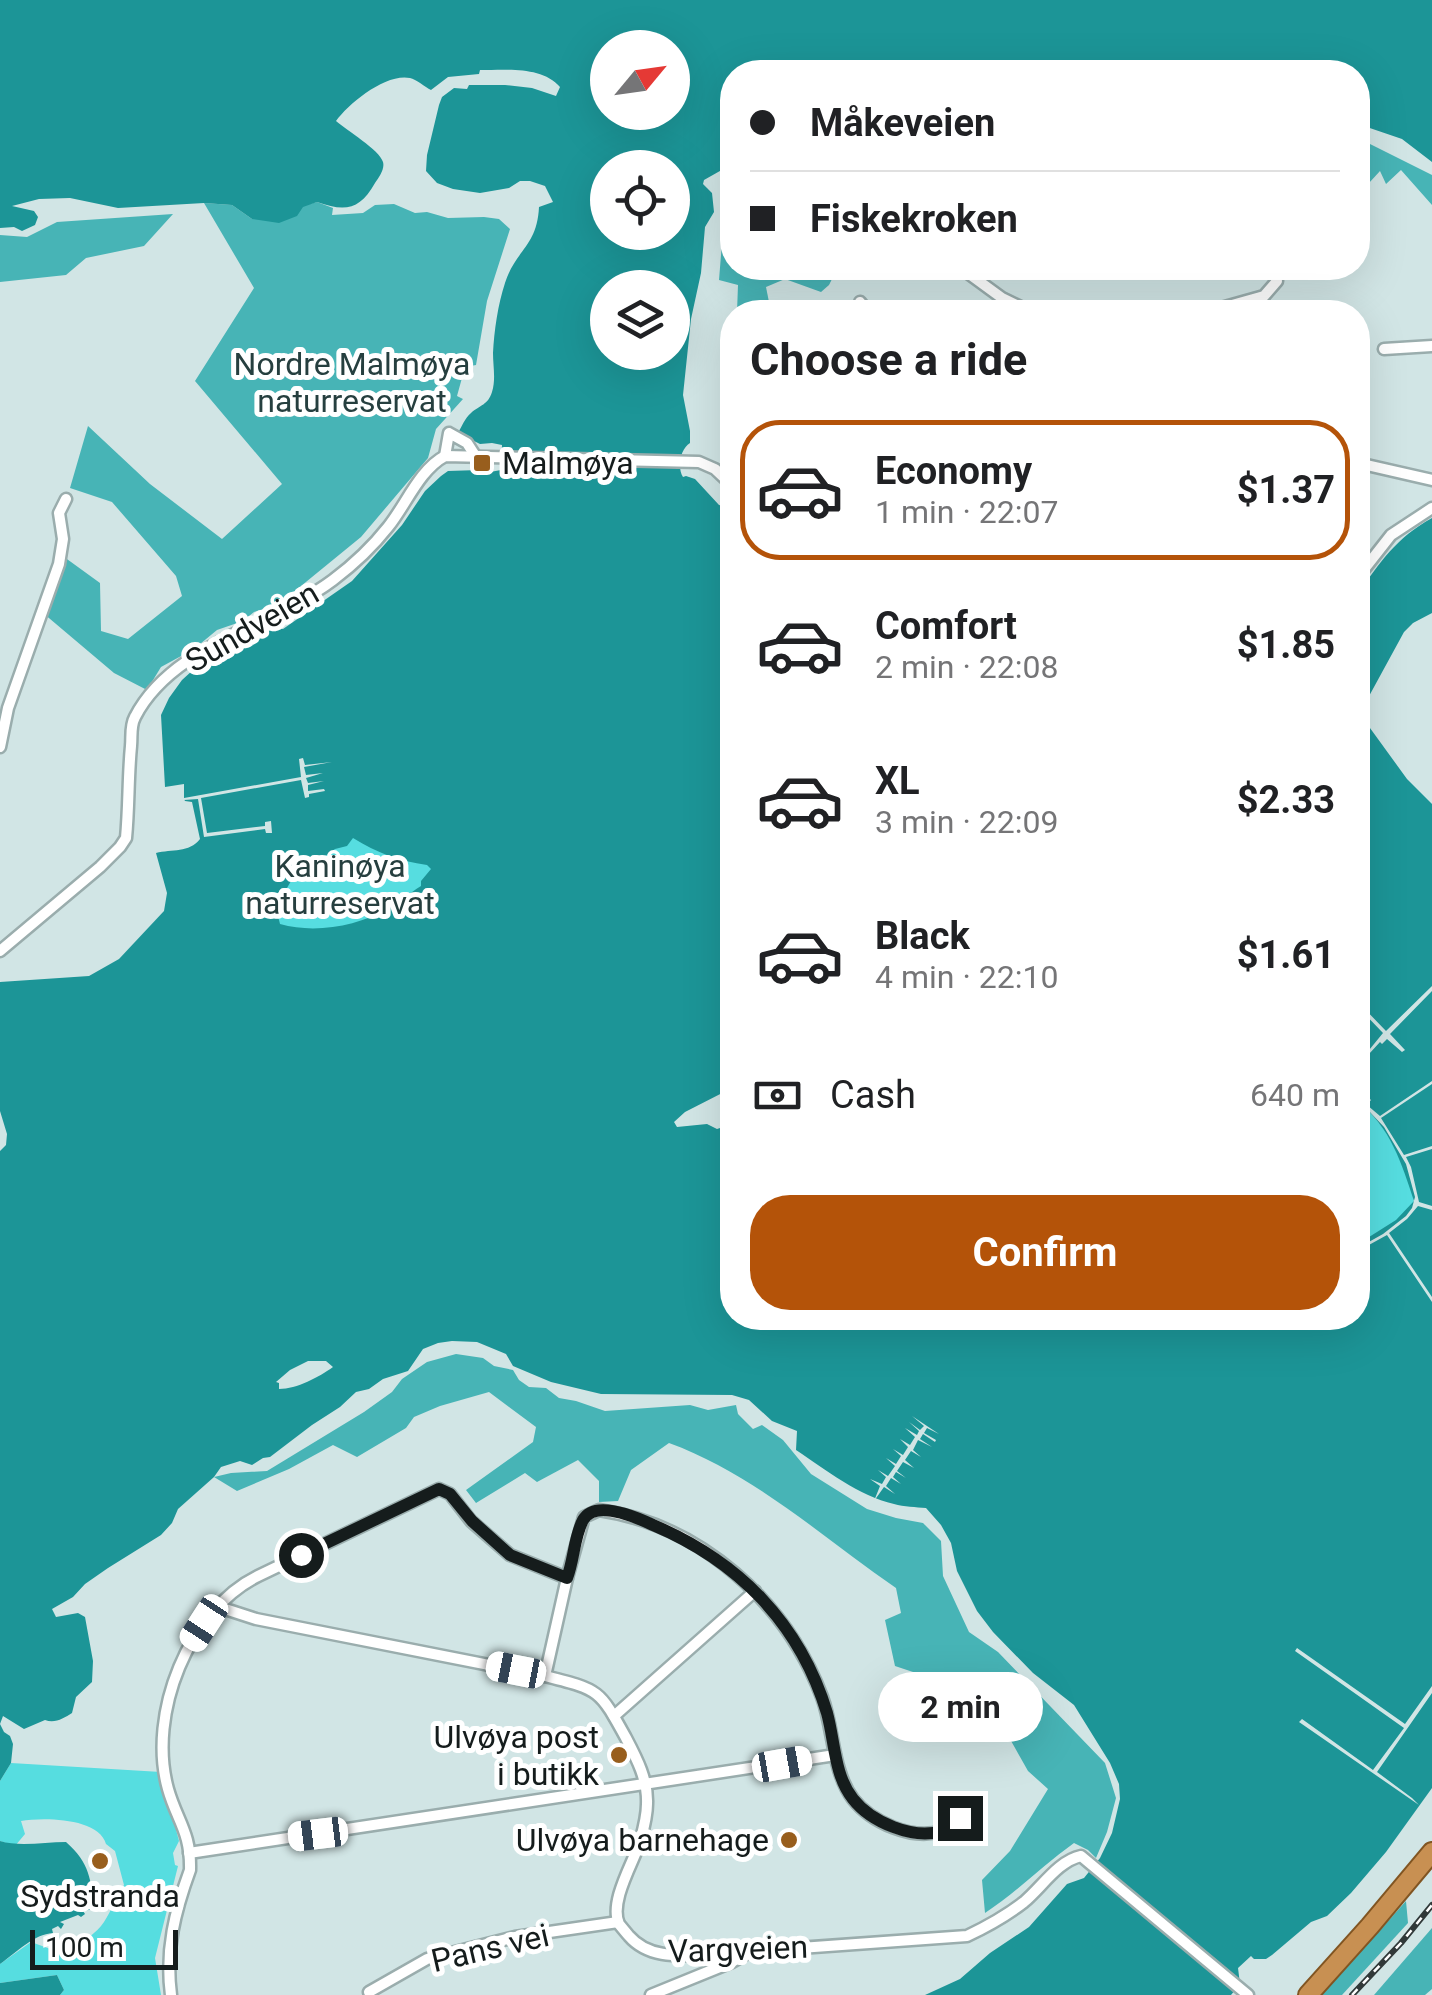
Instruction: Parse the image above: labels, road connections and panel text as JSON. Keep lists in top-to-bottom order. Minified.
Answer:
{"streets":{"street":["Sundveien","Pans vei","Vargveien"]},"crossings":[["Pans vei","Vargveien"]],"parks":["Nordre Malmøya naturreservat","Kaninøya naturreservat"],"places":{"transit":["Malmøya"],"other":["Ulvøya post i butikk","Ulvøya barnehage","Sydstranda"]},"scale_bar":"100 m","north":"top right","page":{"banner":["Måkeveien","Fiskekroken"],"heading":"Choose a ride","list":[{"name":"Economy","note":"1 min · 22:07","value":"$1.37"},{"name":"Comfort","note":"2 min · 22:08","value":"$1.85"},{"name":"XL","note":"3 min · 22:09","value":"$2.33"},{"name":"Black","note":"4 min · 22:10","value":"$1.61"}],"pay":["Cash","640 m"],"buttons":"Confirm","bubble":"2 min","scale":"100 m"}}
